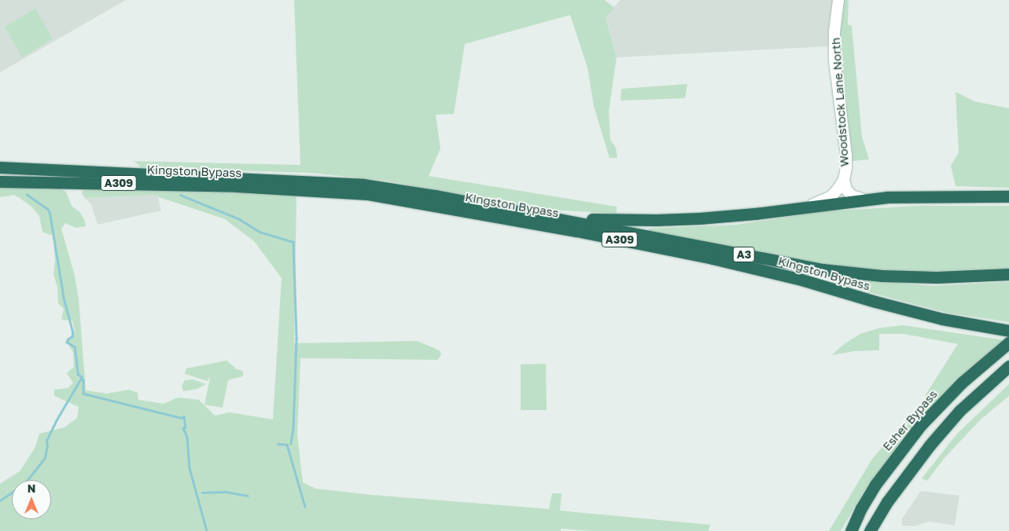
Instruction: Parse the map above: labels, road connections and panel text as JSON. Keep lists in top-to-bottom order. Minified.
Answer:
{"streets":{"highway":["Kingston Bypass","A309","A3","Esher Bypass"],"street":["Woodstock Lane North"]},"crossings":[["Kingston Bypass","A309"],["Kingston Bypass","A3"],["A309","A3"]],"north":"top"}
